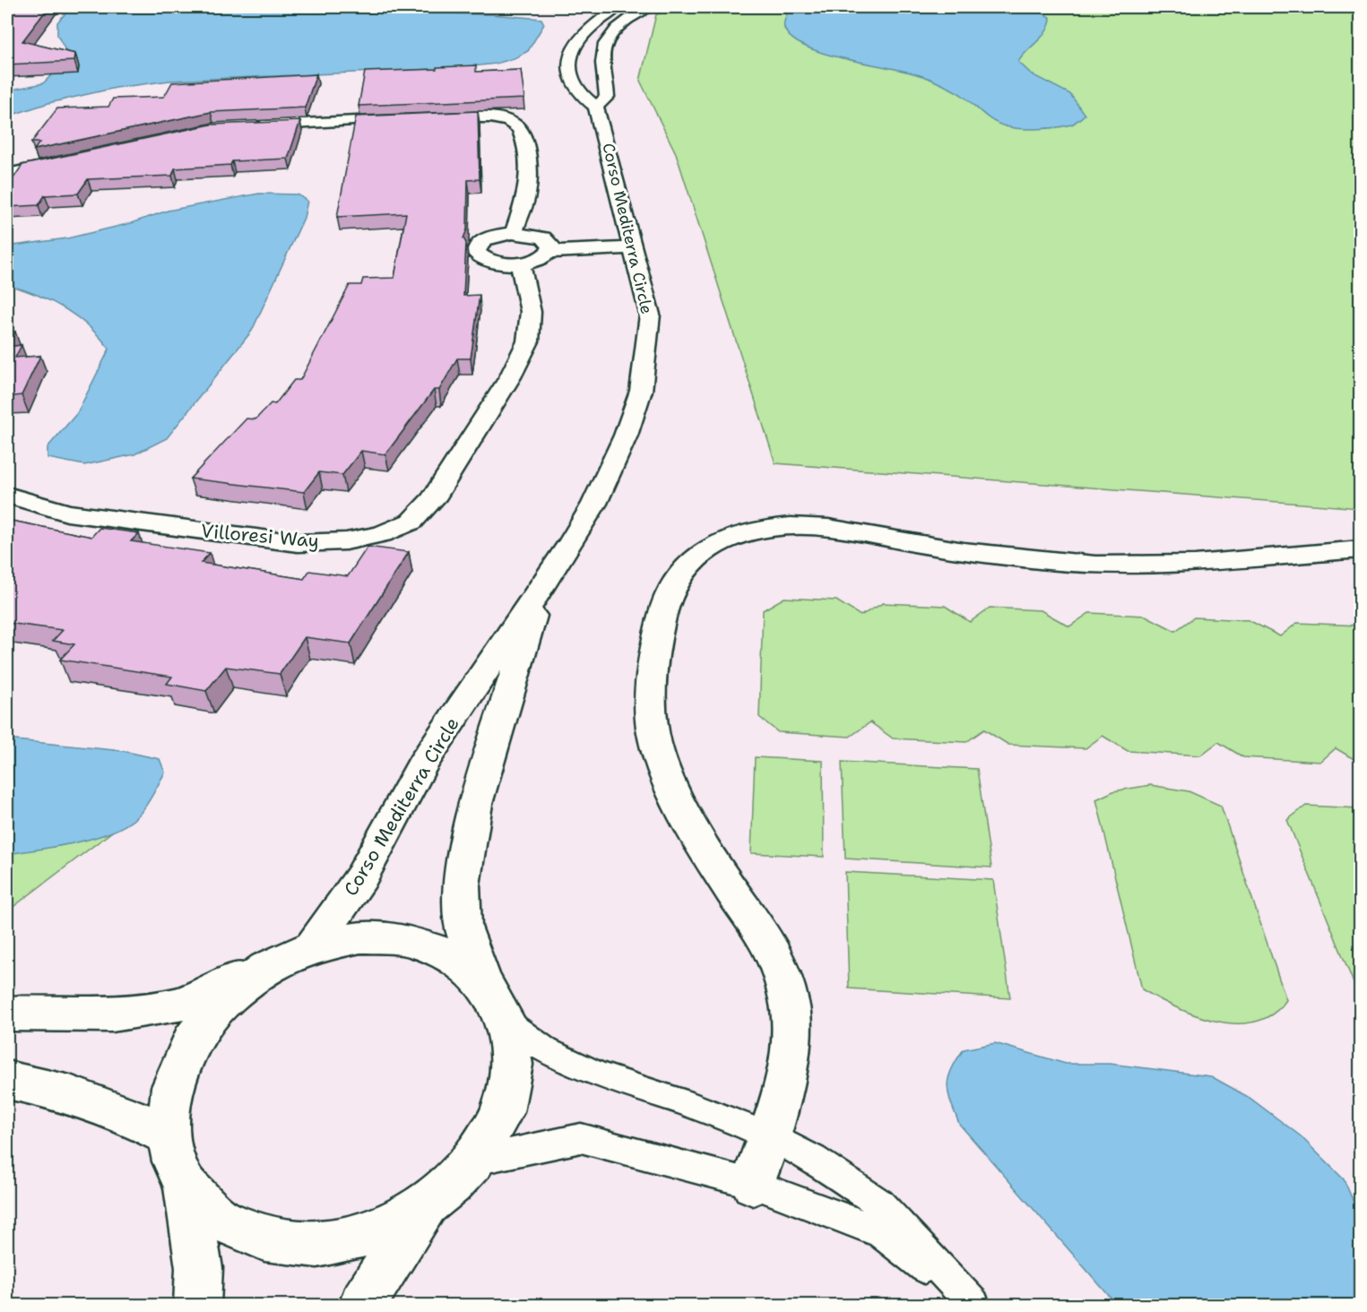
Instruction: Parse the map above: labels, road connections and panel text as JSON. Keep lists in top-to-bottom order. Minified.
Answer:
{"streets":{"street":["Corso Mediterra Circle","Villoresi Way"]}}
